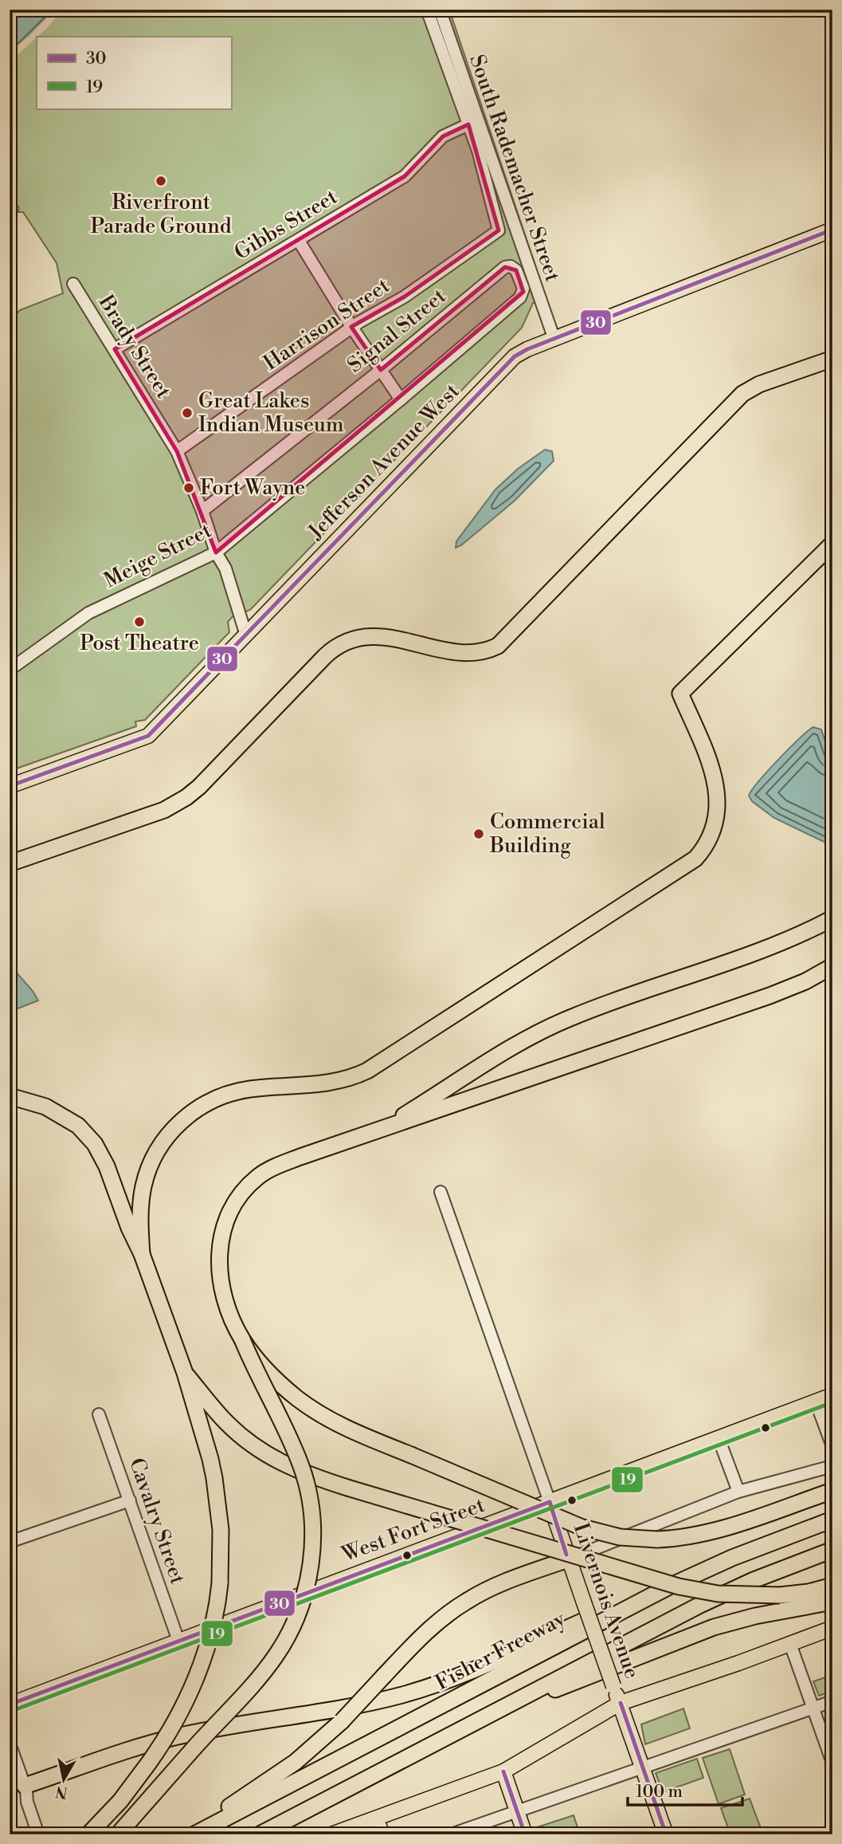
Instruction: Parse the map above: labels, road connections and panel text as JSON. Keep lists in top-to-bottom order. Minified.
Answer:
{"streets":{"highway":["Fisher Freeway"],"main road":["Jefferson Avenue West","West Fort Street","Livernois Avenue"],"street":["South Rademacher Street","Gibbs Street","Harrison Street","Signal Street","Brady Street","Meige Street","Cavalry Street"]},"crossings":[["South Rademacher Street","Jefferson Avenue West"],["Gibbs Street","Harrison Street"],["Gibbs Street","Brady Street"],["Harrison Street","Brady Street"],["Signal Street","Brady Street"],["Signal Street","Meige Street"],["Brady Street","Jefferson Avenue West"],["Brady Street","Meige Street"],["Cavalry Street","West Fort Street"],["West Fort Street","Livernois Avenue"]],"places":["Riverfront Parade Ground","Great Lakes Indian Museum","Fort Wayne","Post Theatre","Commercial Building"],"lines":["transit line 30","transit line 19"],"legend":["30","19"],"scale_bar":"100 m","north":"bottom"}
